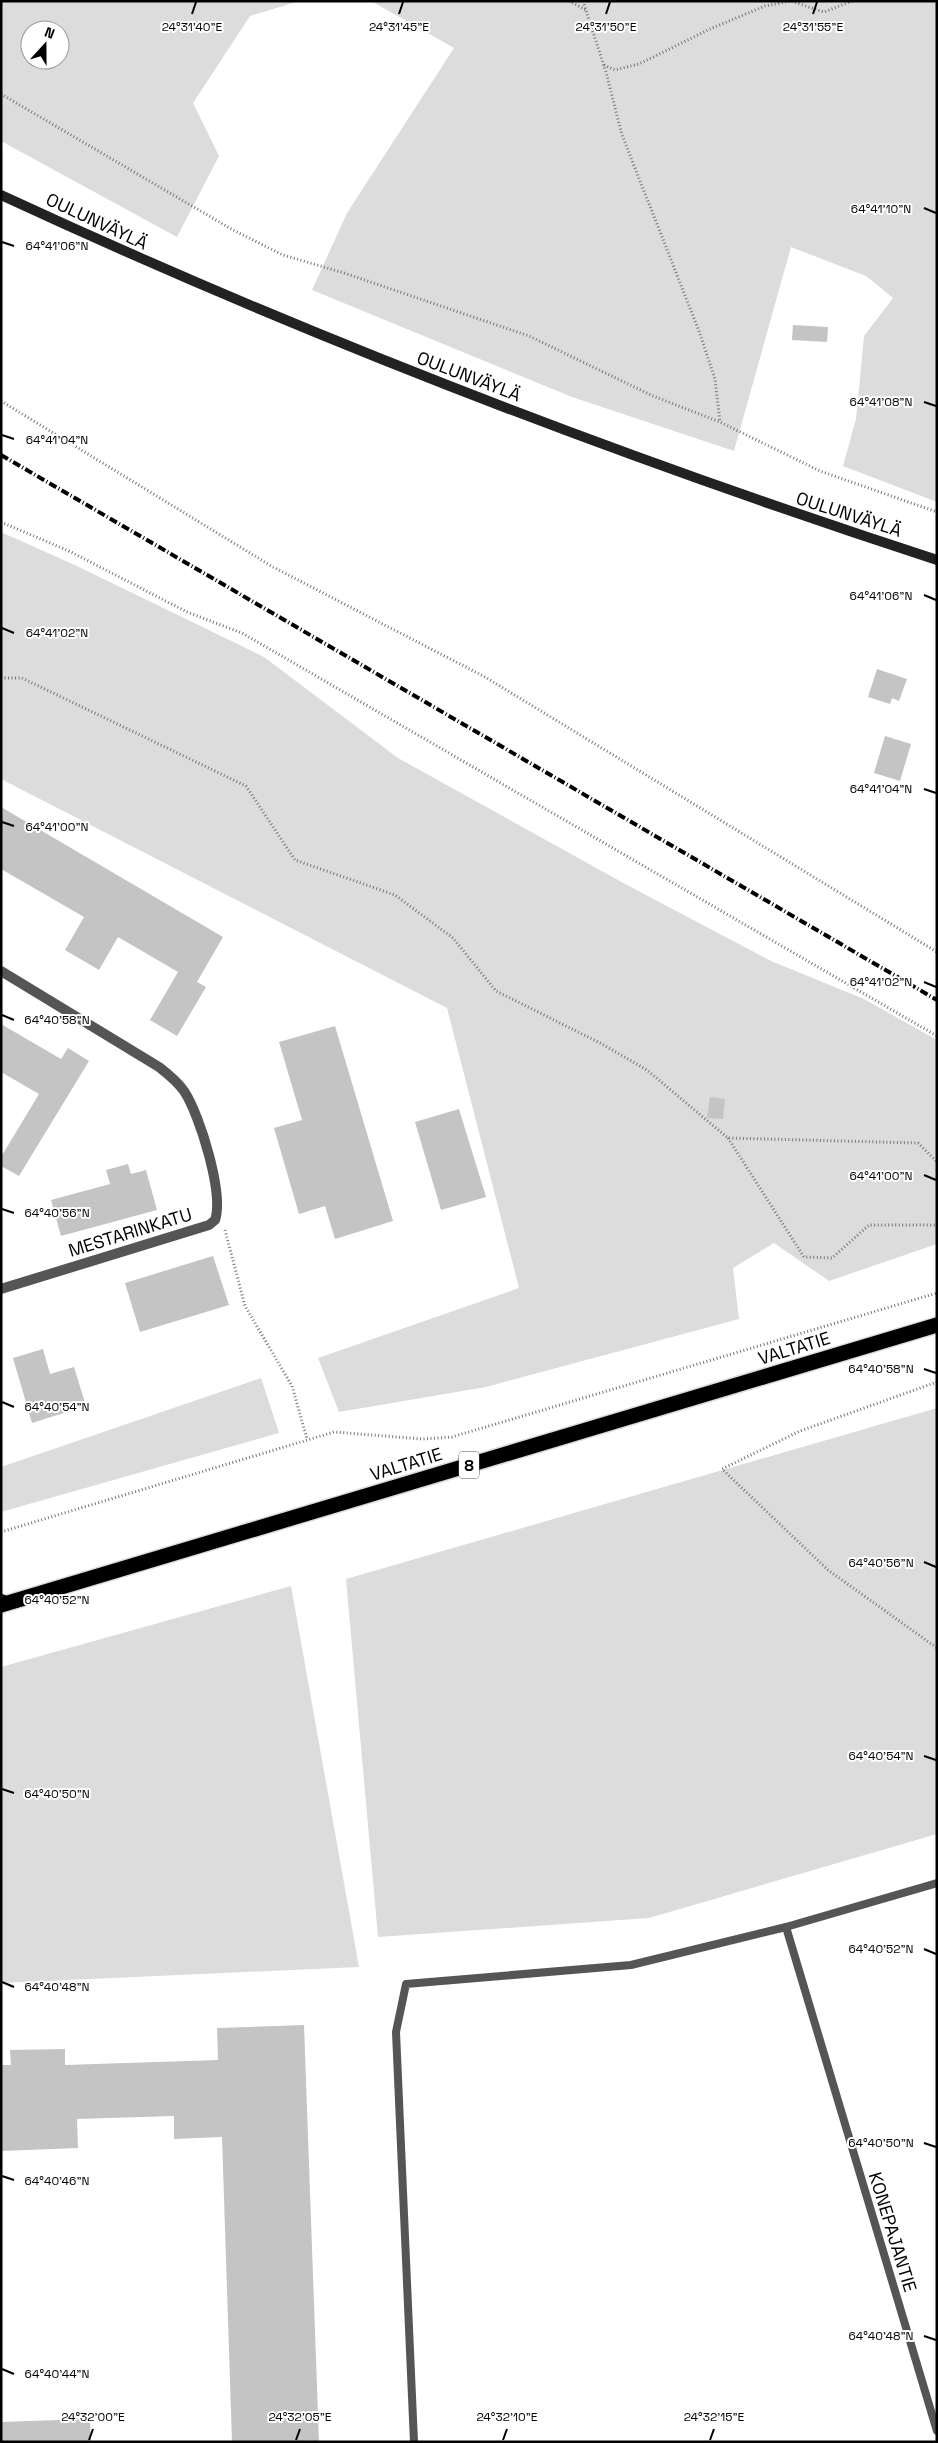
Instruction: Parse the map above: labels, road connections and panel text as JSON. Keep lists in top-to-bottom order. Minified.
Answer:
{"streets":{"highway":["VALTATIE","8"],"main road":["OULUNVÄYLÄ"],"street":["MESTARINKATU"],"lane":["KONEPAJANTIE"]},"north":"top","coordinates":["24°31'50\"E","24°31'40\"E","24°31'45\"E","24°31'55\"E","64°41'10\"N","64°41'06\"N","64°41'08\"N","64°41'04\"N","64°41'02\"N","64°41'00\"N","64°40'58\"N","64°40'56\"N","64°40'54\"N","64°40'52\"N","64°40'50\"N","64°40'48\"N","64°40'46\"N","64°40'44\"N","24°32'00\"E","24°32'05\"E","24°32'10\"E","24°32'15\"E"]}
